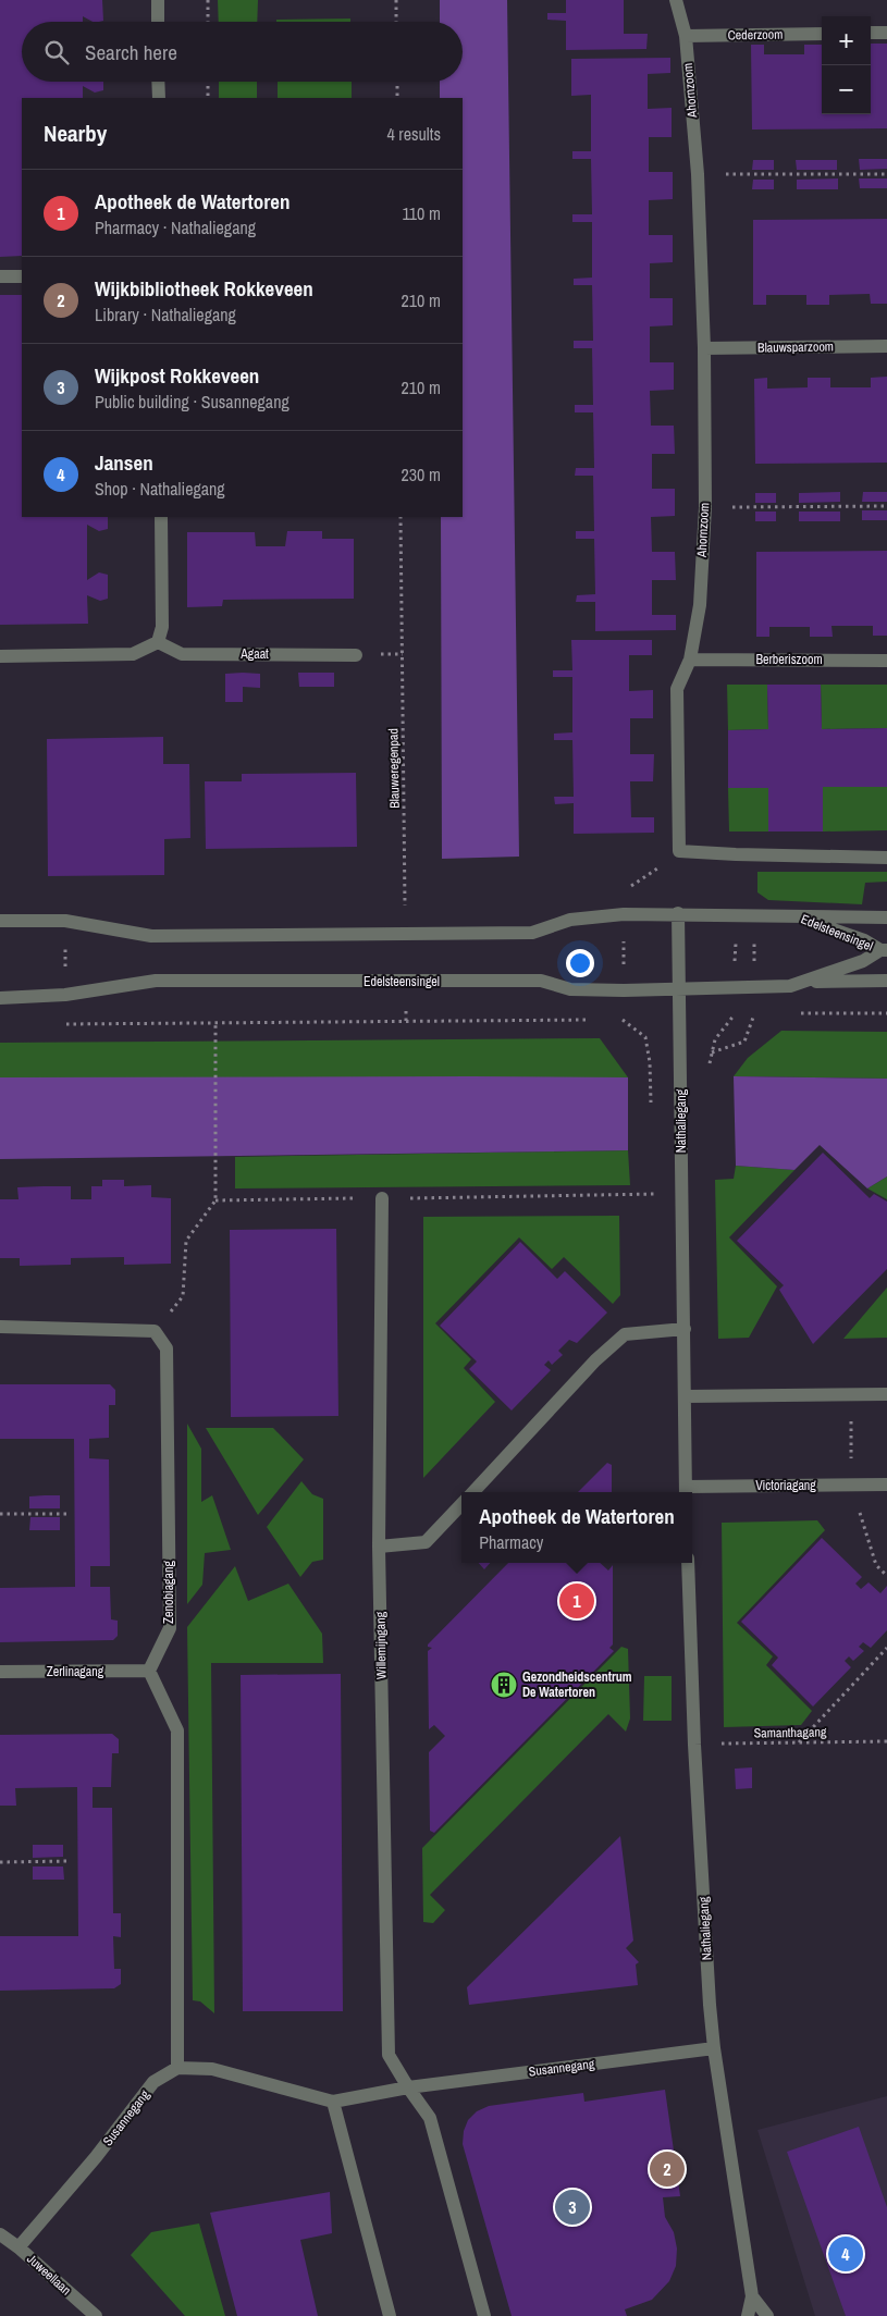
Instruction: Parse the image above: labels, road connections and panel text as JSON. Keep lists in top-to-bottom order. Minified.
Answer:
{"streets":{"street":["Cederzoom","Ahornzoom","Blauwsparzoom","Agaat","Berberiszoom","Edelsteensingel","Nathaliegang","Victoriagang","Zenobiagang","Willemijngang","Zerlinagang","Susannegang","Juweellaan"],"path":["Blauweregenpad","Samanthagang"]},"crossings":[["Cederzoom","Ahornzoom"],["Ahornzoom","Blauwsparzoom"],["Ahornzoom","Berberiszoom"],["Blauweregenpad","Edelsteensingel"],["Edelsteensingel","Nathaliegang"],["Nathaliegang","Victoriagang"],["Nathaliegang","Samanthagang"],["Nathaliegang","Susannegang"],["Zenobiagang","Zerlinagang"],["Willemijngang","Susannegang"],["Susannegang","Juweellaan"]],"places":{"building":["Gezondheidscentrum De Watertoren"]},"page":{"map_buttons":["+","−"],"search":"Search here","heading":["Nearby","4 results"],"list":[{"mark":"1","name":"Apotheek de Watertoren","note":"Pharmacy · Nathaliegang","value":"110 m"},{"mark":"2","name":"Wijkbibliotheek Rokkeveen","note":"Library · Nathaliegang","value":"210 m"},{"mark":"3","name":"Wijkpost Rokkeveen","note":"Public building · Susannegang","value":"210 m"},{"mark":"4","name":"Jansen","note":"Shop · Nathaliegang","value":"230 m"}],"popup":["Apotheek de Watertoren","Pharmacy"],"pins":["1","2","3","4"]}}
